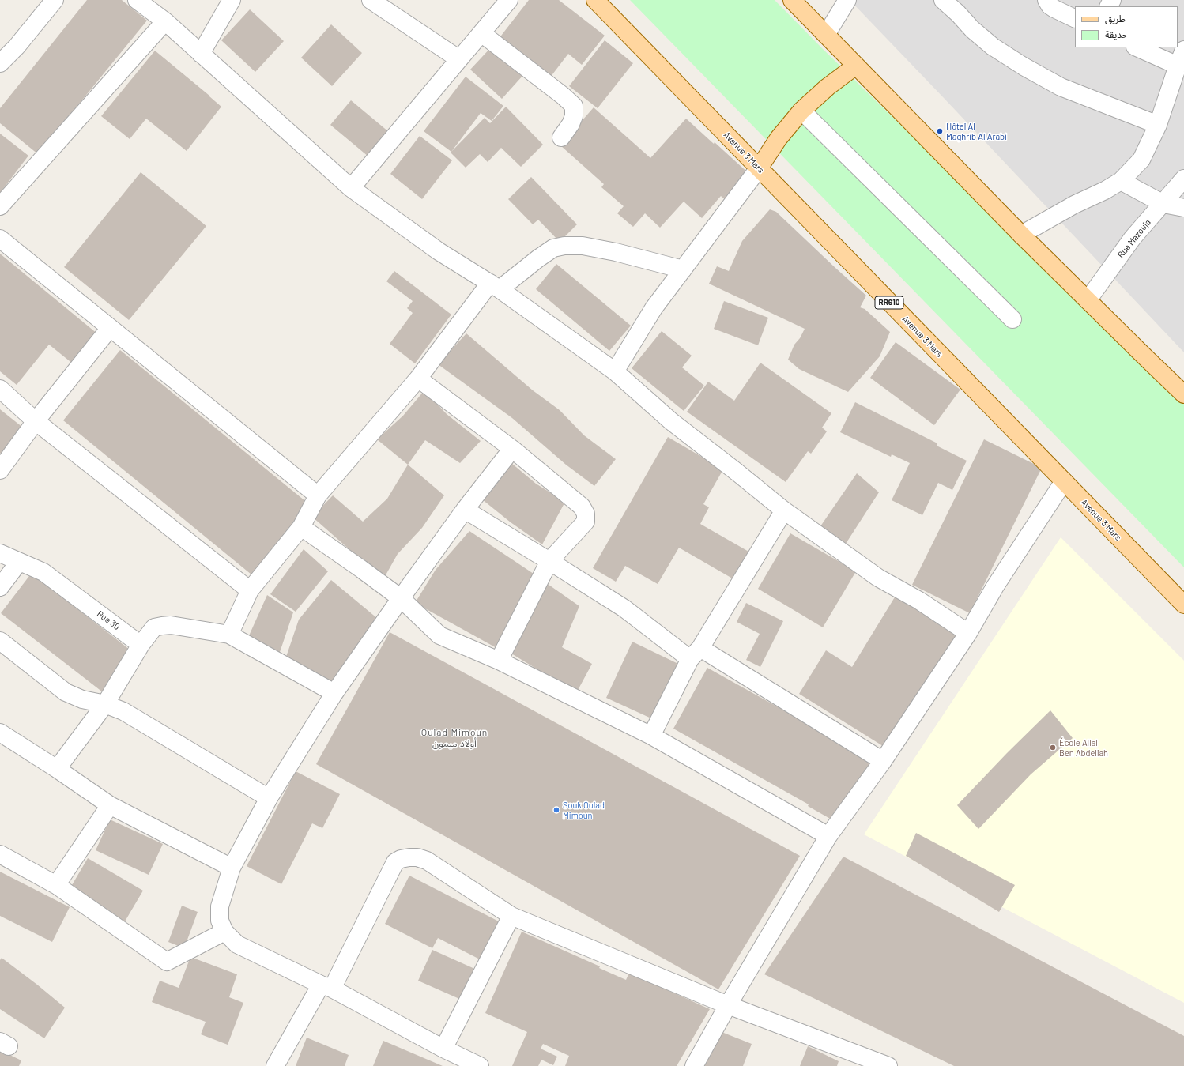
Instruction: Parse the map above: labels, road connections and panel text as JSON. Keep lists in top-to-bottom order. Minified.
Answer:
{"streets":{"main road":["Avenue 3 Mars","RR610"],"street":["Rue Mazouja","Rue 30"]},"districts":["Oulad Mimoun أولاد ميمون"],"places":["Hôtel Al Maghrib Al Arabi","École Allal Ben Abdellah","Souk Oulad Mimoun"],"legend":["طريق","حديقة"]}
